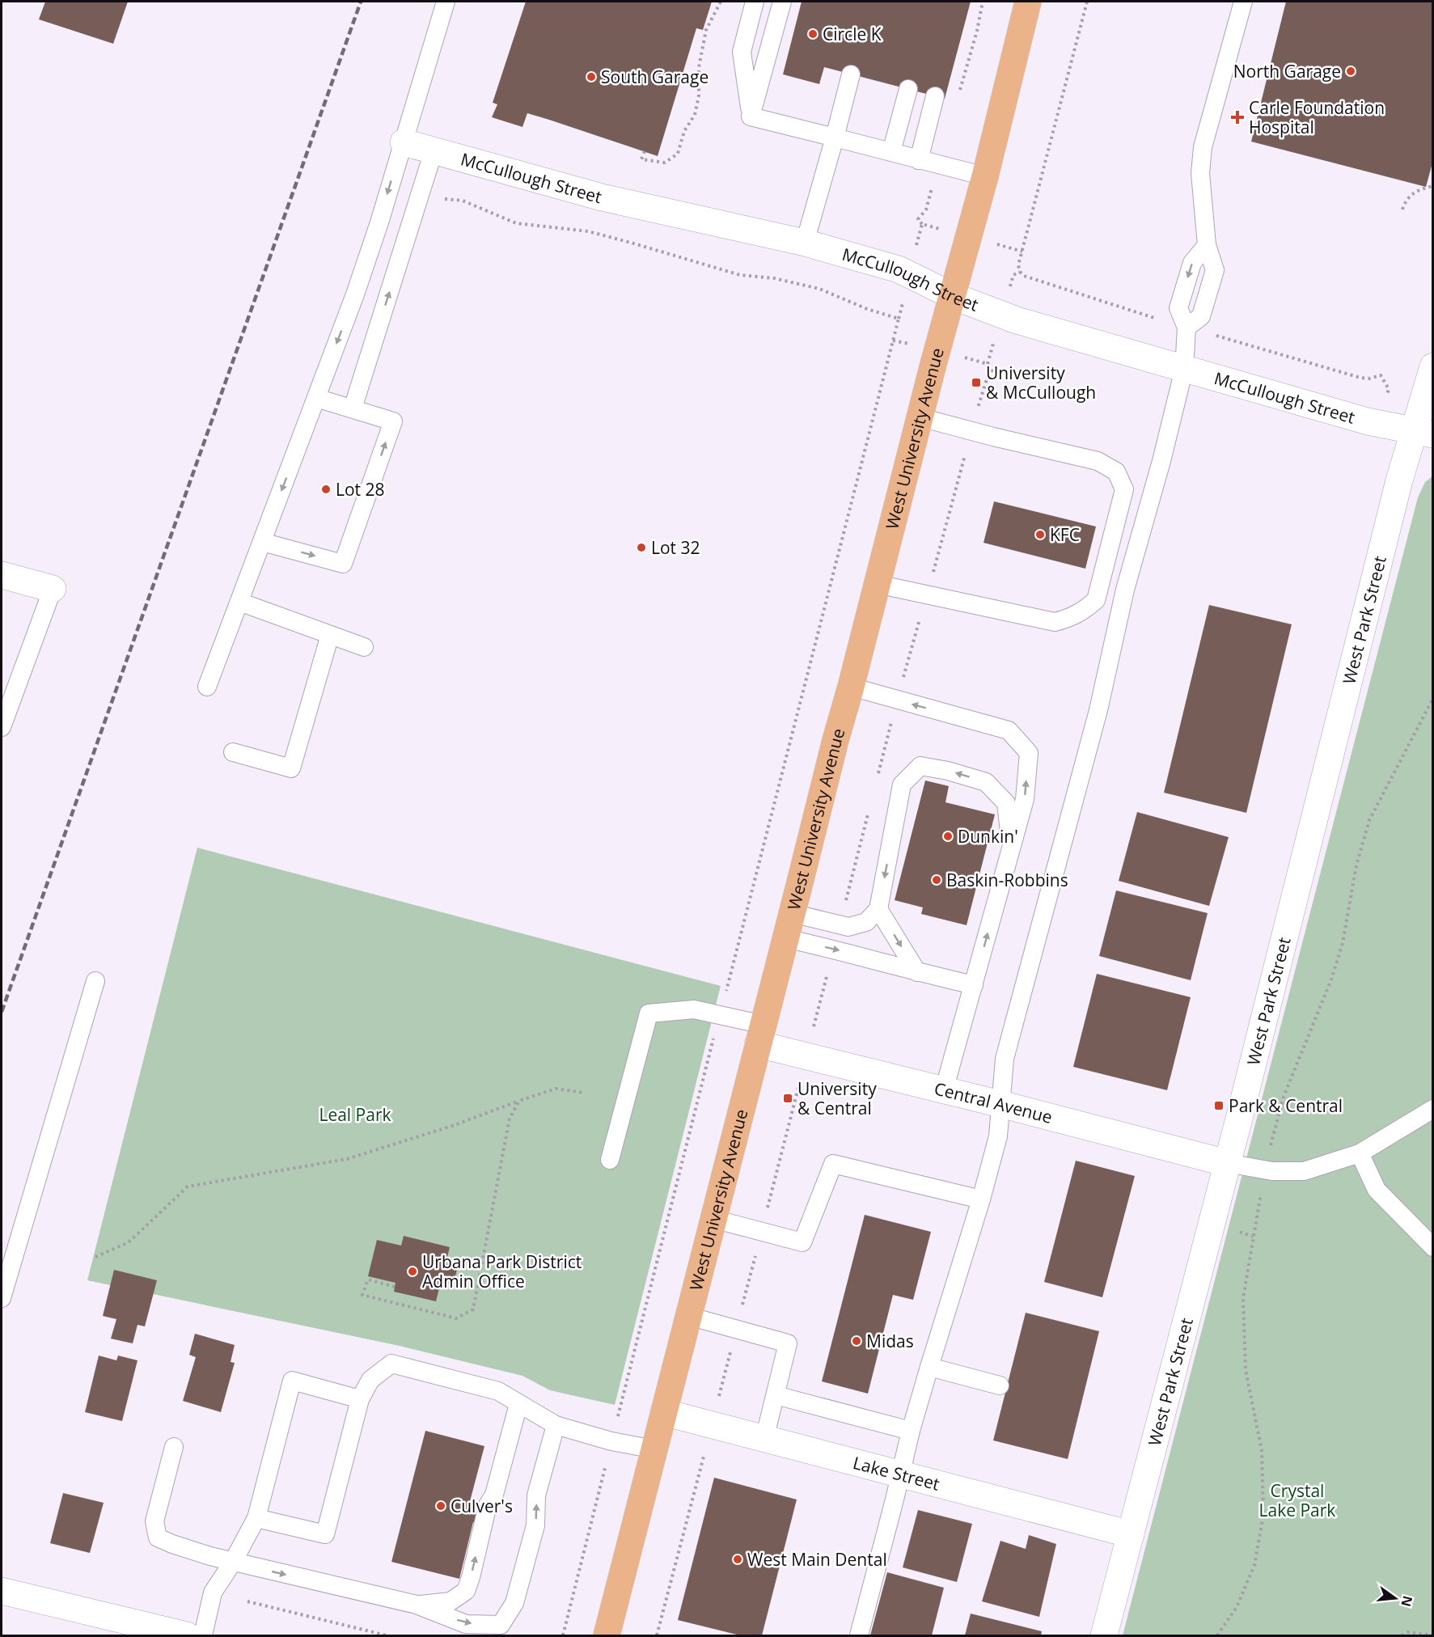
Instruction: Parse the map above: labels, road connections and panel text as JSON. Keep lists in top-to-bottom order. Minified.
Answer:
{"streets":{"main road":["West University Avenue"],"street":["McCullough Street","West Park Street","Central Avenue","Lake Street"]},"crossings":[["McCullough Street","West University Avenue"],["McCullough Street","West Park Street"],["West University Avenue","Central Avenue"],["West University Avenue","Lake Street"],["West Park Street","Central Avenue"],["West Park Street","Lake Street"]],"parks":["Leal Park","Crystal Lake Park"],"places":{"other":["Circle K","North Garage","South Garage","Lot 28","KFC","Lot 32","Dunkin'","Baskin-Robbins","Urbana Park District Admin Office","Midas","Culver's","West Main Dental"],"health":["Carle Foundation Hospital"],"transit":["University & McCullough","University & Central","Park & Central"]},"north":"right"}
